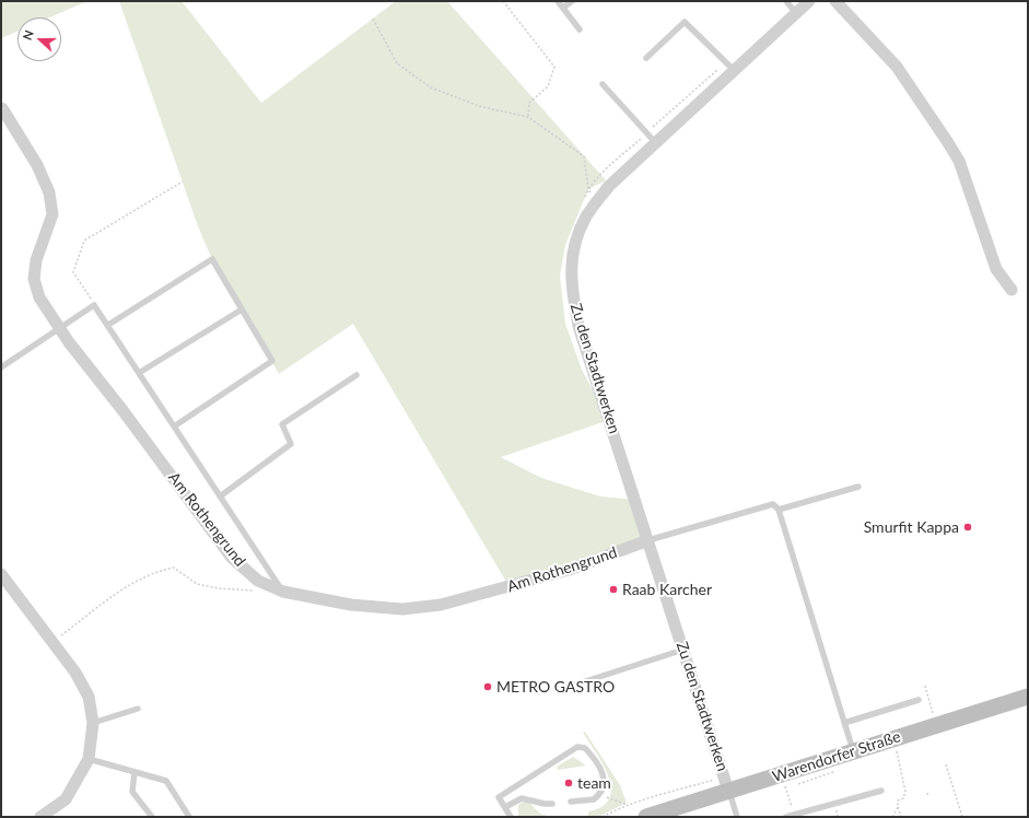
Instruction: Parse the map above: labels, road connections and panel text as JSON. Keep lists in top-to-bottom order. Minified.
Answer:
{"streets":{"main road":["Warendorfer Straße"],"street":["Zu den Stadtwerken","Am Rothengrund"]},"crossings":[["Zu den Stadtwerken","Am Rothengrund"],["Zu den Stadtwerken","Warendorfer Straße"]],"places":["Smurfit Kappa","Raab Karcher","METRO GASTRO","team"],"north":"left"}
